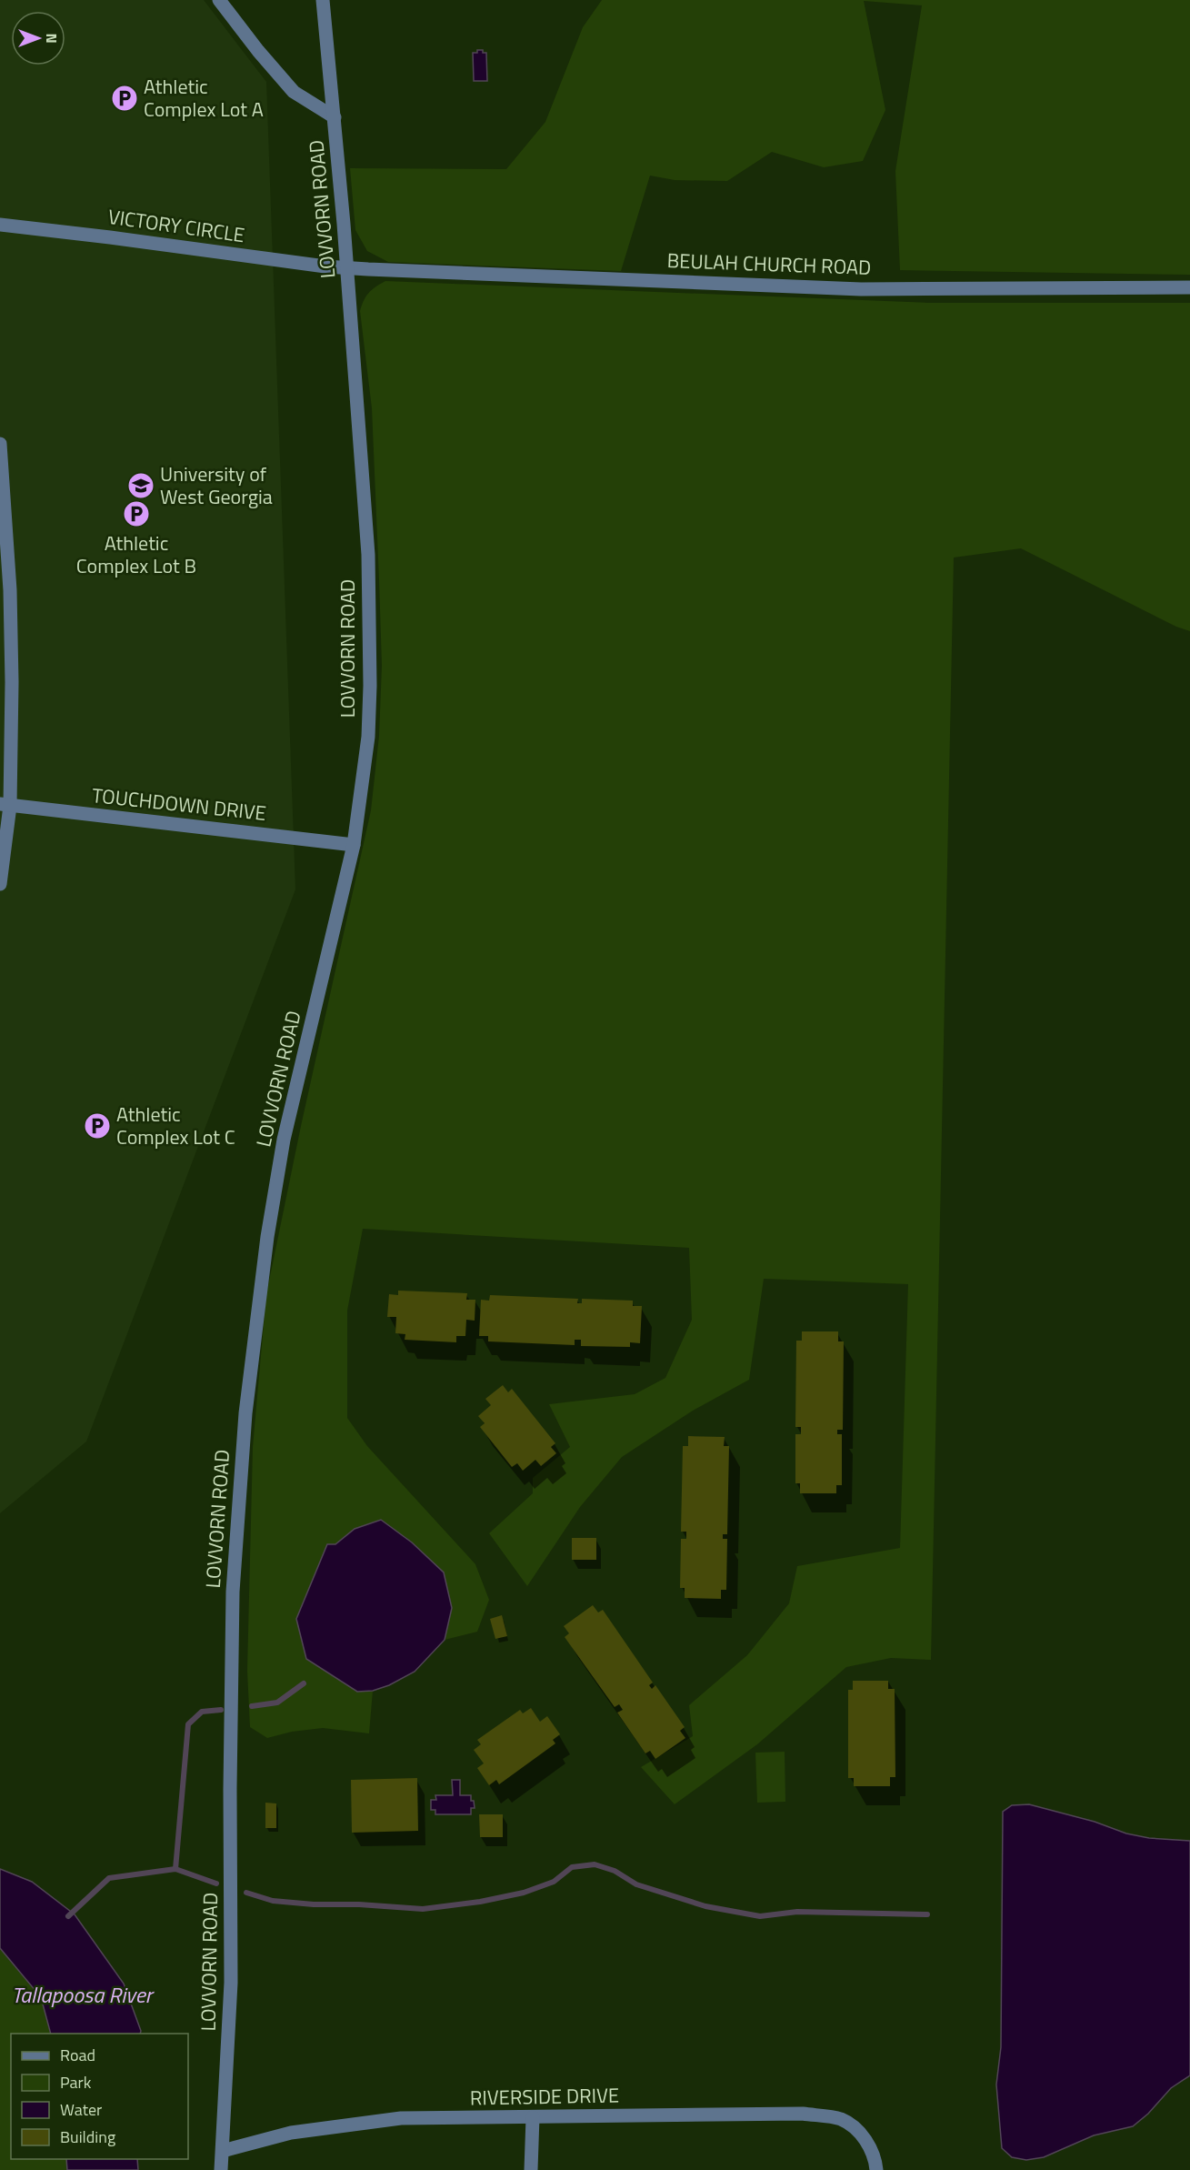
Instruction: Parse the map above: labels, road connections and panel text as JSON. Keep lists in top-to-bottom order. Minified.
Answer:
{"streets":{"street":["LOVVORN ROAD","VICTORY CIRCLE","BEULAH CHURCH ROAD","TOUCHDOWN DRIVE","RIVERSIDE DRIVE"]},"crossings":[["LOVVORN ROAD","VICTORY CIRCLE"],["LOVVORN ROAD","BEULAH CHURCH ROAD"],["LOVVORN ROAD","TOUCHDOWN DRIVE"],["LOVVORN ROAD","RIVERSIDE DRIVE"],["VICTORY CIRCLE","BEULAH CHURCH ROAD"]],"water":["Tallapoosa River"],"places":{"parking":["Athletic Complex Lot A","Athletic Complex Lot B","Athletic Complex Lot C"],"school or university":["University of West Georgia"]},"legend":["Road","Park","Water","Building"],"north":"right"}
